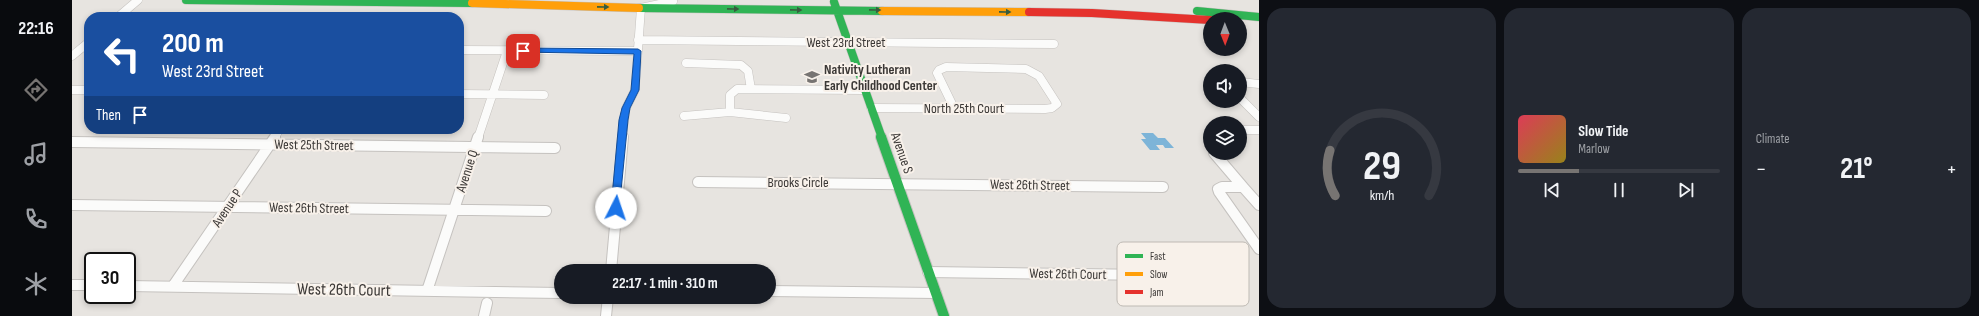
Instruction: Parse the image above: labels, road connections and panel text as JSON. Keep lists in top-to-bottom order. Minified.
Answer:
{"streets":{"main road":["Avenue S"],"street":["West 23rd Street","North 25th Court","West 25th Street","Avenue Q","Brooks Circle","West 26th Street","Avenue P","West 26th Court"]},"crossings":[["West 23rd Street","Avenue S"],["North 25th Court","Avenue S"],["West 25th Street","Avenue Q"],["West 25th Street","Avenue P"],["Avenue S","Brooks Circle"],["Avenue S","West 26th Street"],["Avenue S","West 26th Court"],["Avenue Q","West 26th Street"],["Avenue Q","West 26th Court"],["Brooks Circle","West 26th Street"],["West 26th Street","Avenue P"],["Avenue P","West 26th Court"]],"places":{"school or university":["Nativity Lutheran Early Childhood Center"]},"legend":["Fast","Slow","Jam"],"north":"bottom","page":{"tabs":"22:16","tile":"Climate","turn":["200 m","West 23rd Street"],"then":"Then","song":["Slow Tide","Marlow"],"heat":["−","21°","+"],"limit":"30","trip":"22:17 · 1 min · 310 m","gauge":["29","km/h"]}}
